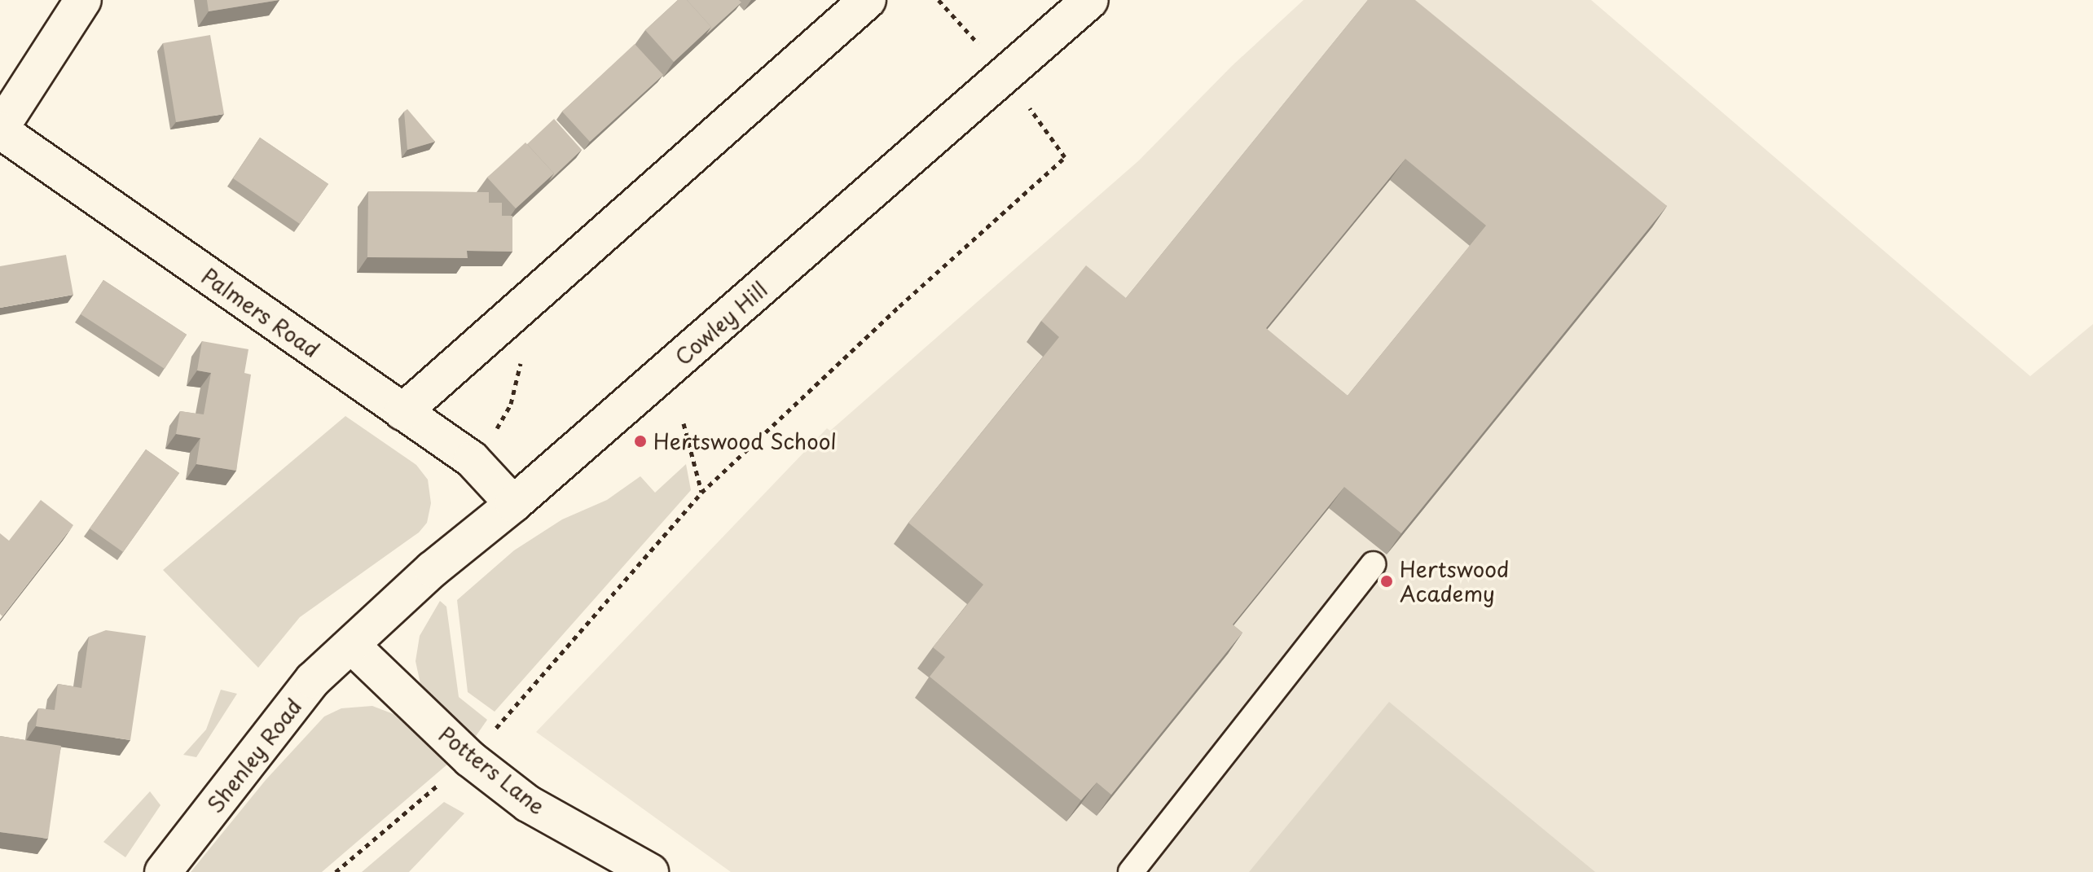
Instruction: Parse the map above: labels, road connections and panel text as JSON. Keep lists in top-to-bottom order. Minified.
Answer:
{"streets":{"street":["Palmers Road","Cowley Hill","Shenley Road","Potters Lane"]},"crossings":[["Palmers Road","Cowley Hill"],["Cowley Hill","Shenley Road"],["Cowley Hill","Potters Lane"],["Shenley Road","Potters Lane"]],"places":["Hertswood School","Hertswood Academy"]}
